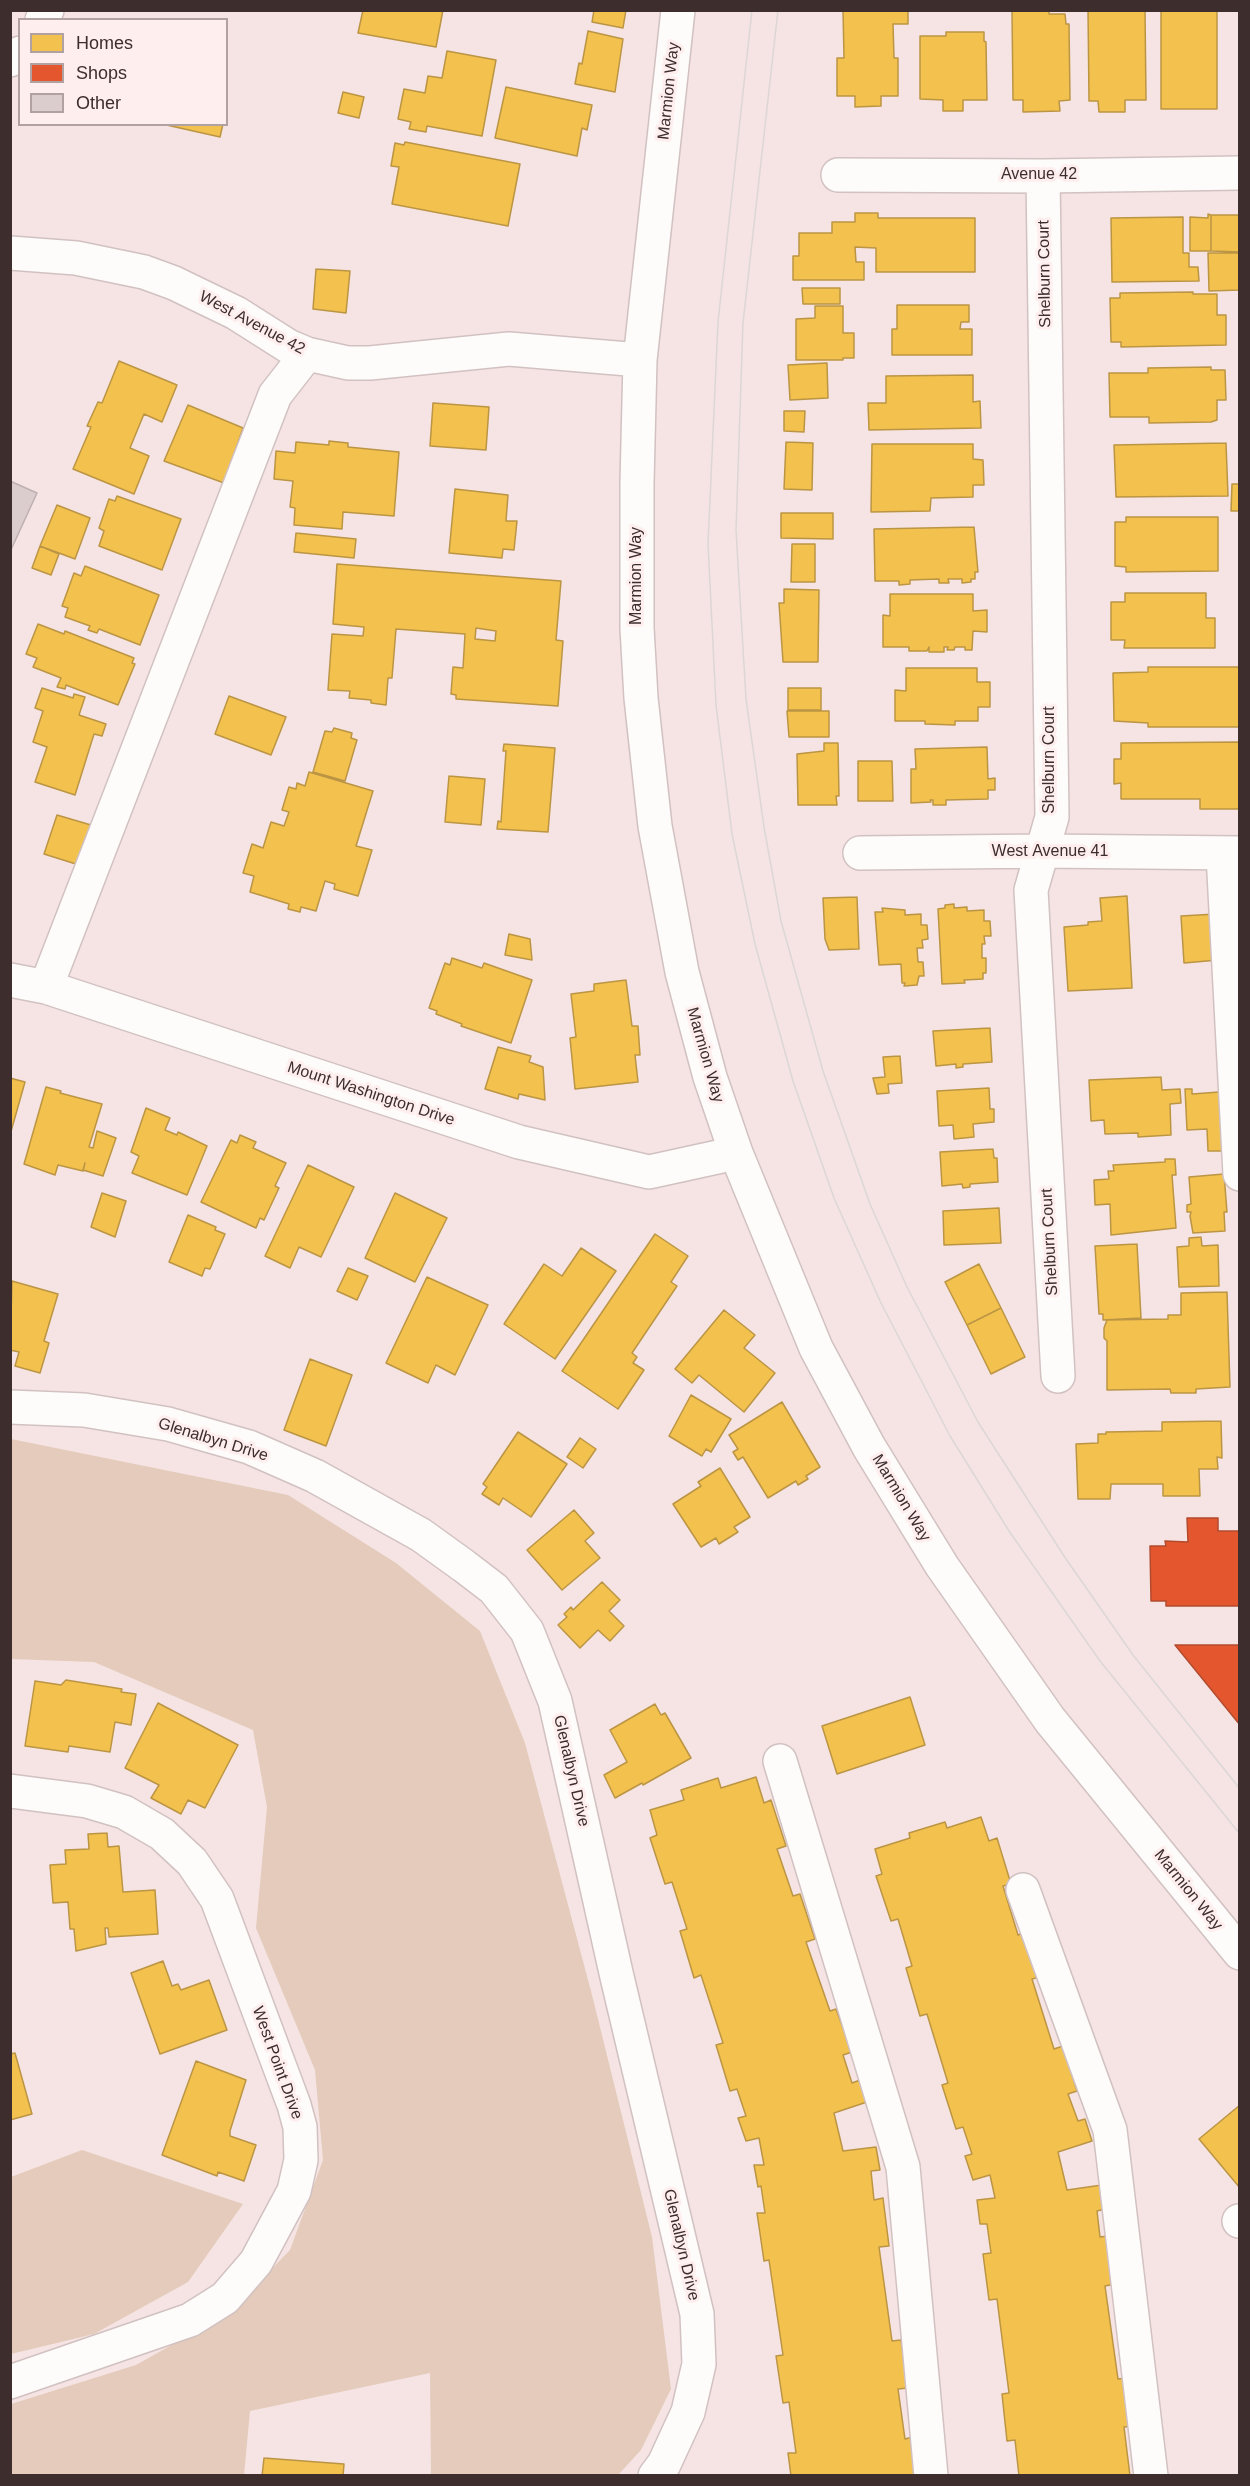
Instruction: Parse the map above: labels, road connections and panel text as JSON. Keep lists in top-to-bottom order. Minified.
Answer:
{"streets":{"street":["Marmion Way","Avenue 42","Shelburn Court","West Avenue 42","West Avenue 41","Mount Washington Drive","Glenalbyn Drive","West Point Drive"]},"crossings":[["Marmion Way","West Avenue 42"],["Marmion Way","Mount Washington Drive"],["Avenue 42","Shelburn Court"],["Shelburn Court","West Avenue 41"]],"legend":["Homes","Shops","Other"]}
